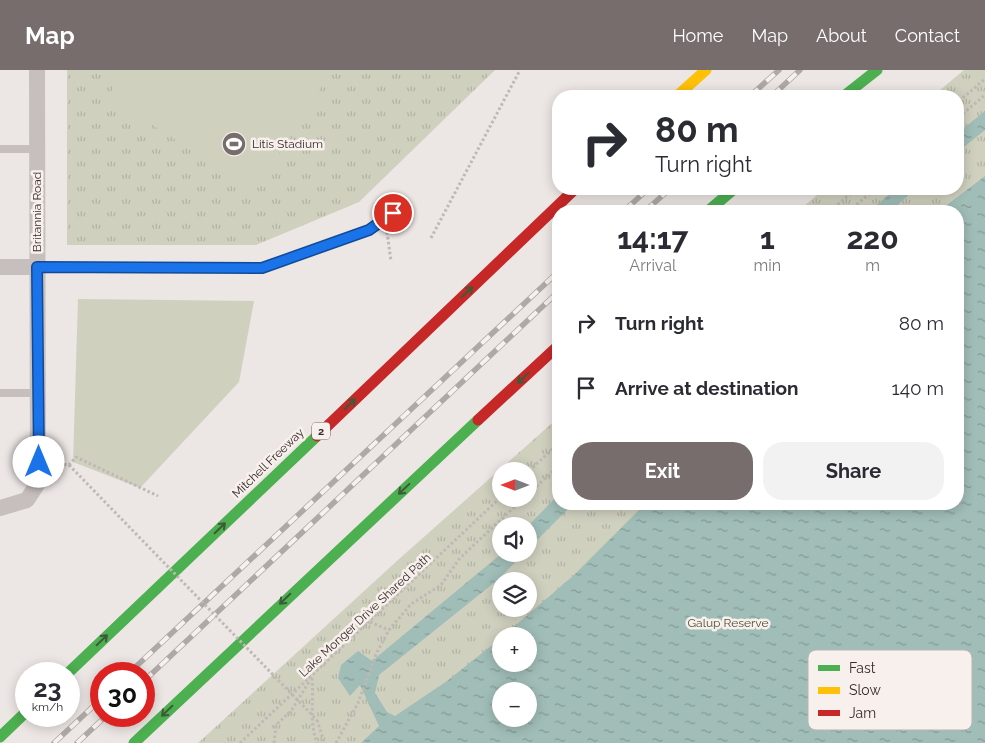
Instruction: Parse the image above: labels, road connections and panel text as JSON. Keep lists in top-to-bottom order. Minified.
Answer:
{"streets":{"highway":["2","Mitchell Freeway"],"street":["Britannia Road"],"path":["Lake Monger Drive Shared Path"]},"parks":["Galup Reserve"],"places":{"sports":["Litis Stadium"]},"legend":["Fast","Slow","Jam"],"north":"left","page":{"header":"Map","nav":["Home","Map","About","Contact"],"turn":["80 m","Turn right"],"eta":["14:17","Arrival","1","min","220","m"],"list":[{"name":"Turn right","value":"80 m"},{"name":"Arrive at destination","value":"140 m"}],"buttons":["Exit","Share"],"map_buttons":["+","−"],"speed":"23 km/h","limit":"30"}}
